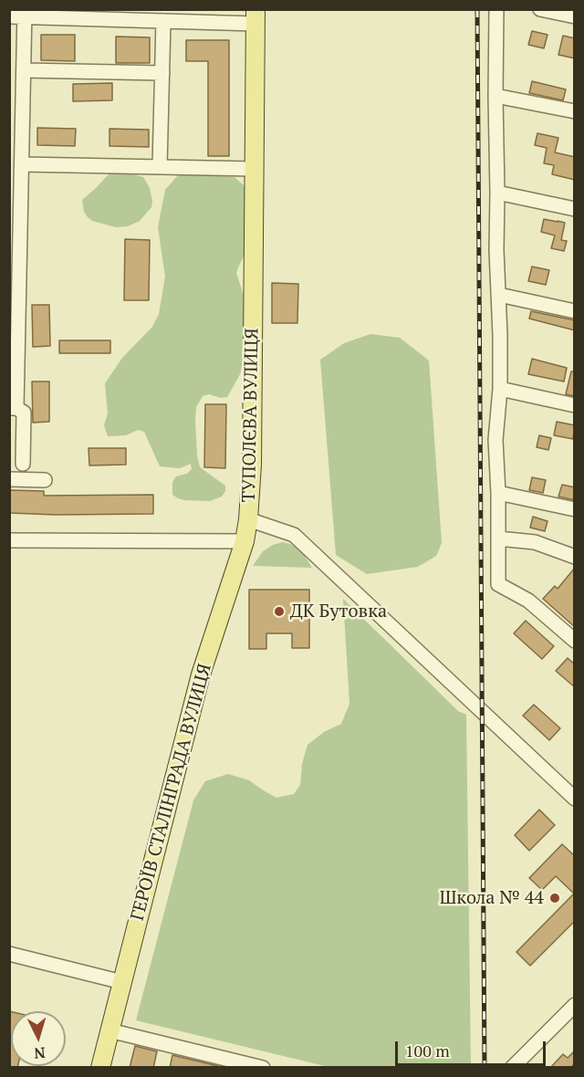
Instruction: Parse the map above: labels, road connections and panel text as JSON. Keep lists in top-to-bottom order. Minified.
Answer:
{"streets":{"main road":["ТУПОЛЄВА ВУЛИЦЯ","ГЕРОЇВ СТАЛІНГРАДА ВУЛИЦЯ"]},"crossings":[["ТУПОЛЄВА ВУЛИЦЯ","ГЕРОЇВ СТАЛІНГРАДА ВУЛИЦЯ"]],"places":["ДК Бутовка","Школа № 44"],"scale_bar":"100 m","north":"bottom"}
